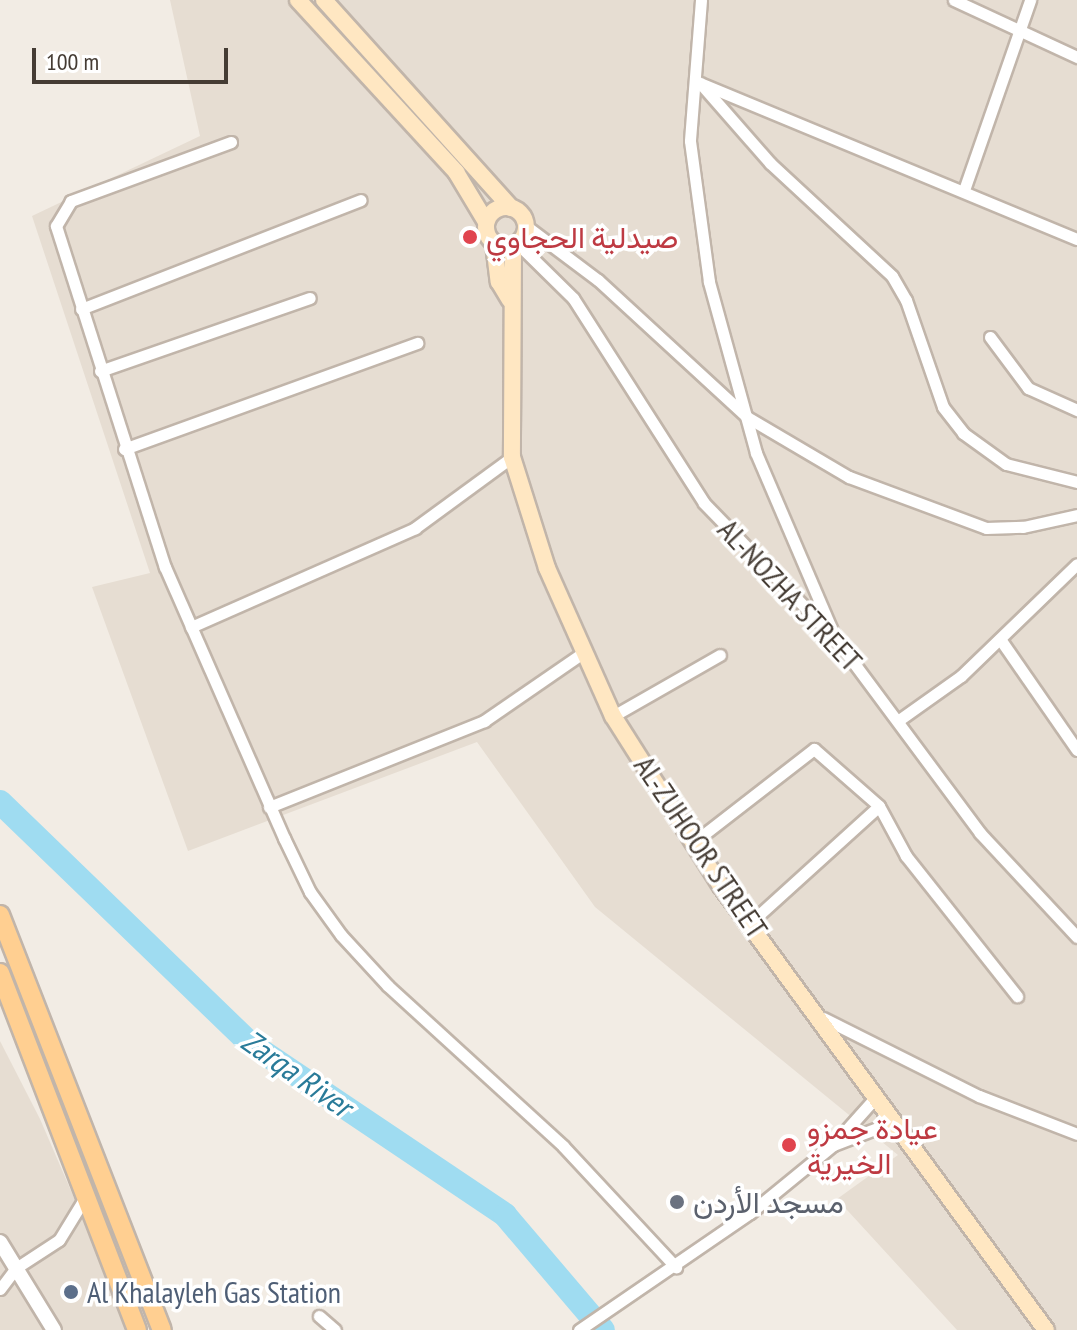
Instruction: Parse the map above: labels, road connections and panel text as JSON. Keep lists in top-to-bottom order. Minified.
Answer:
{"streets":{"main road":["AL-ZUHOOR STREET"],"street":["AL-NOZHA STREET"]},"crossings":[["AL-NOZHA STREET","AL-ZUHOOR STREET"]],"water":["Zarqa River"],"places":["صيدلية الحجاوي","عيادة جمزو الخيرية","مسجد الأردن","Al Khalayleh Gas Station"],"scale_bar":"100 m"}
